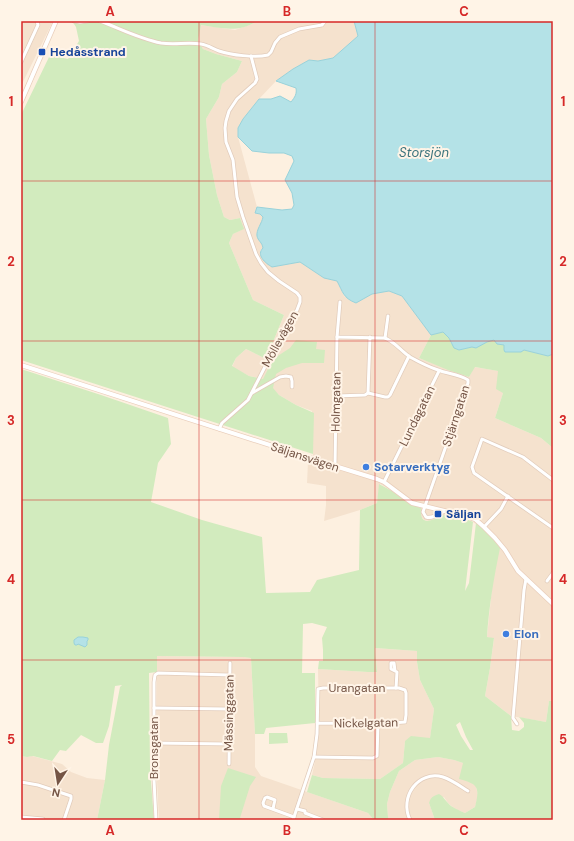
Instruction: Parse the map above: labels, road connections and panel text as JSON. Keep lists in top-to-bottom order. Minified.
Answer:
{"streets":{"street":["Möllevägen","Holmgatan","Lundagatan","Stjärngatan","Säljansvägen","Urangatan","Mässinggatan","Nickelgatan","Bronsgatan"]},"crossings":[["Möllevägen","Säljansvägen"],["Holmgatan","Säljansvägen"],["Lundagatan","Stjärngatan"],["Lundagatan","Säljansvägen"],["Stjärngatan","Säljansvägen"],["Urangatan","Nickelgatan"],["Mässinggatan","Bronsgatan"]],"water":["Storsjön"],"places":{"transit":["Hedåsstrand","Säljan"],"other":["Sotarverktyg","Elon"]},"north":"bottom","grid":{"columns":["A","B","C"],"rows":["1","2","3","4","5"]}}
